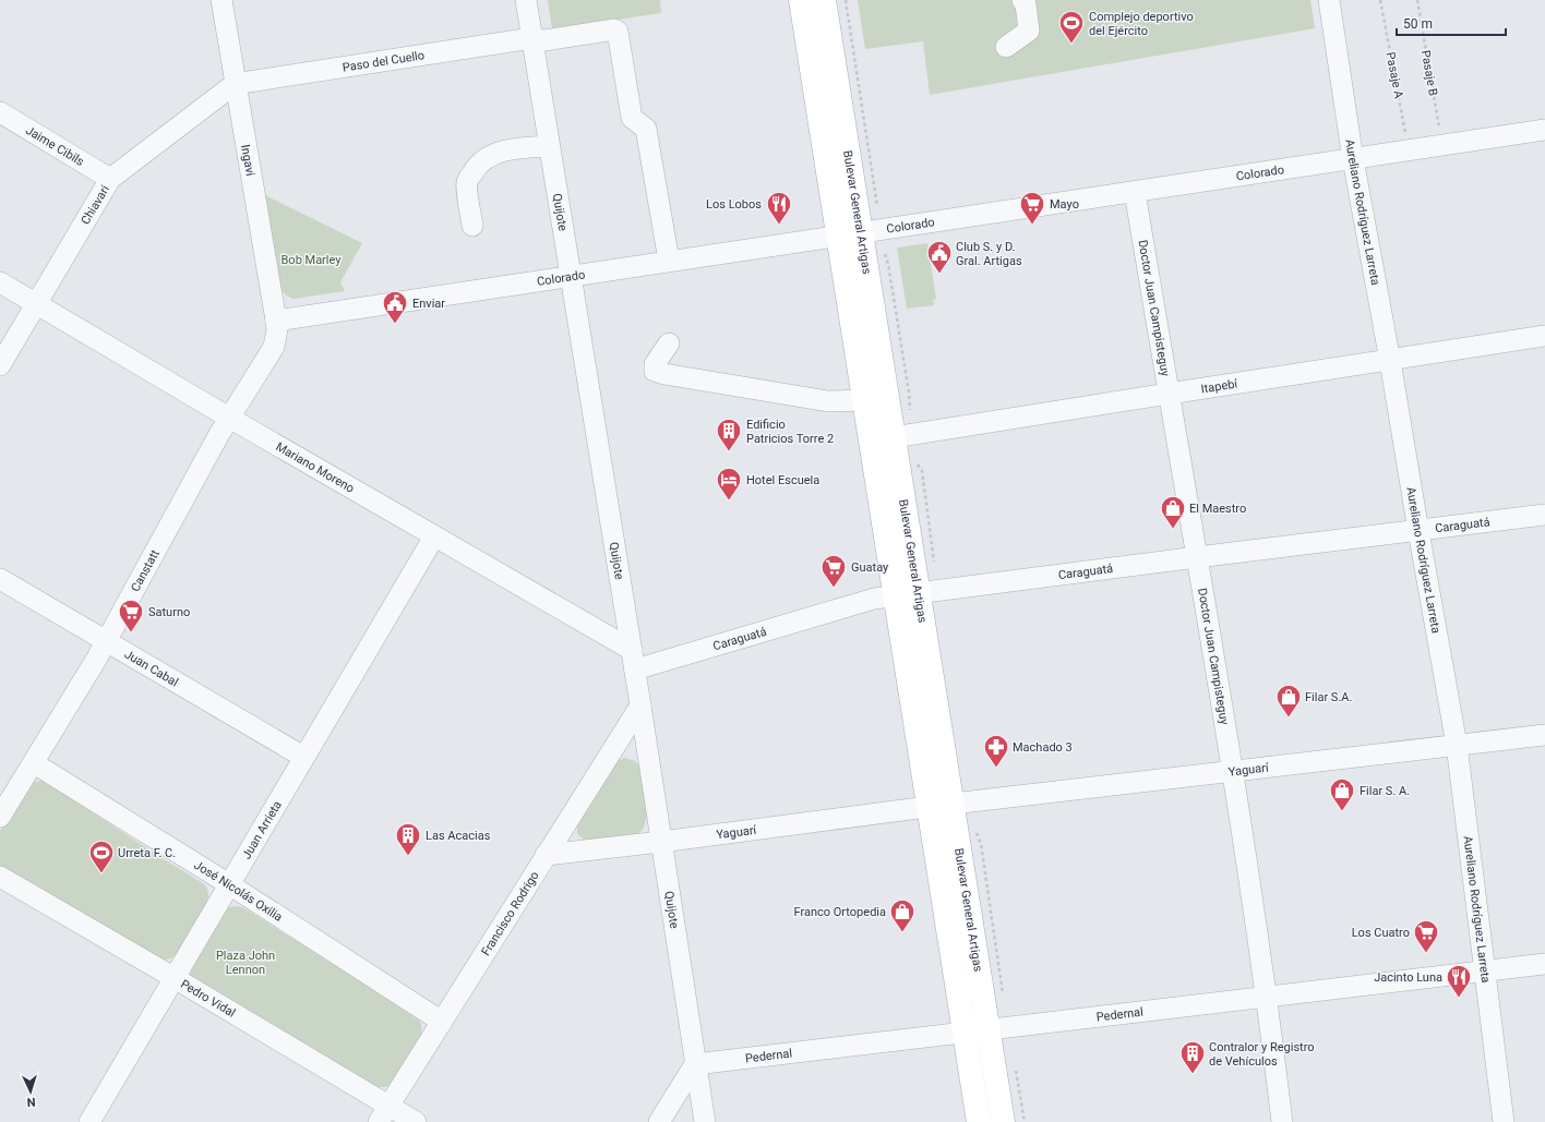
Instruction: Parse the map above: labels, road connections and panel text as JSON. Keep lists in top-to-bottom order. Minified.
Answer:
{"streets":{"main road":["Bulevar General Artigas"],"street":["Paso del Cuello","Jaime Cibils","Ingavi","Colorado","Chiavari","Aureliano Rodríguez Larreta","Quijote","Doctor Juan Campisteguy","Itapebí","Mariano Moreno","Caraguatá","Canstatt","Juan Cabal","Yaguarí","Juan Arrieta","José Nicolás Oxilia","Francisco Rodrigo","Pedro Vidal","Pedernal"],"path":["Pasaje B","Pasaje A"]},"crossings":[["Paso del Cuello","Ingavi"],["Paso del Cuello","Colorado"],["Paso del Cuello","Chiavari"],["Paso del Cuello","Quijote"],["Pasaje B","Colorado"],["Pasaje A","Colorado"],["Jaime Cibils","Chiavari"],["Ingavi","Colorado"],["Ingavi","Chiavari"],["Ingavi","Canstatt"],["Colorado","Aureliano Rodríguez Larreta"],["Colorado","Quijote"],["Colorado","Bulevar General Artigas"],["Colorado","Doctor Juan Campisteguy"],["Colorado","Canstatt"],["Chiavari","Mariano Moreno"],["Aureliano Rodríguez Larreta","Itapebí"],["Aureliano Rodríguez Larreta","Caraguatá"],["Aureliano Rodríguez Larreta","Yaguarí"],["Aureliano Rodríguez Larreta","Pedernal"],["Quijote","Mariano Moreno"],["Quijote","Caraguatá"],["Quijote","Yaguarí"],["Quijote","Francisco Rodrigo"],["Quijote","Pedernal"],["Bulevar General Artigas","Itapebí"],["Bulevar General Artigas","Caraguatá"],["Bulevar General Artigas","Yaguarí"],["Bulevar General Artigas","Pedernal"],["Doctor Juan Campisteguy","Itapebí"],["Doctor Juan Campisteguy","Caraguatá"],["Doctor Juan Campisteguy","Yaguarí"],["Doctor Juan Campisteguy","Pedernal"],["Mariano Moreno","Caraguatá"],["Mariano Moreno","Canstatt"],["Mariano Moreno","Juan Arrieta"],["Canstatt","Juan Cabal"],["Canstatt","José Nicolás Oxilia"],["Juan Cabal","Juan Arrieta"],["Yaguarí","Francisco Rodrigo"],["Juan Arrieta","José Nicolás Oxilia"],["Juan Arrieta","Pedro Vidal"],["José Nicolás Oxilia","Francisco Rodrigo"],["Francisco Rodrigo","Pedro Vidal"]],"parks":["Bob Marley","Plaza John Lennon"],"places":{"sports":["Complejo deportivo del Ejército","Urreta F. C."],"restaurant":["Los Lobos","Jacinto Luna"],"supermarket":["Mayo","Guatay","Saturno","Los Cuatro"],"public building":["Club S. y D. Gral. Artigas","Enviar"],"building":["Edificio Patricios Torre 2","Las Acacias","Contralor y Registro de Vehículos"],"hotel":["Hotel Escuela"],"shop":["El Maestro","Filar S.A.","Filar S. A.","Franco Ortopedia"],"pharmacy":["Machado 3"]},"scale_bar":"50 m","north":"bottom"}
